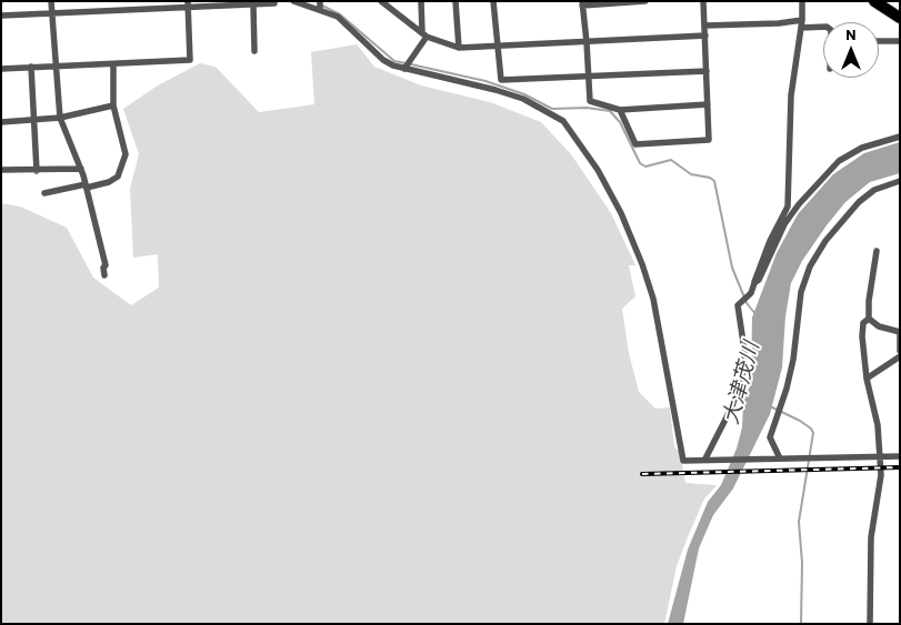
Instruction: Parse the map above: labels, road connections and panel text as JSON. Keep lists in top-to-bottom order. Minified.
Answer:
{"water":["大津茂川"],"north":"top"}
